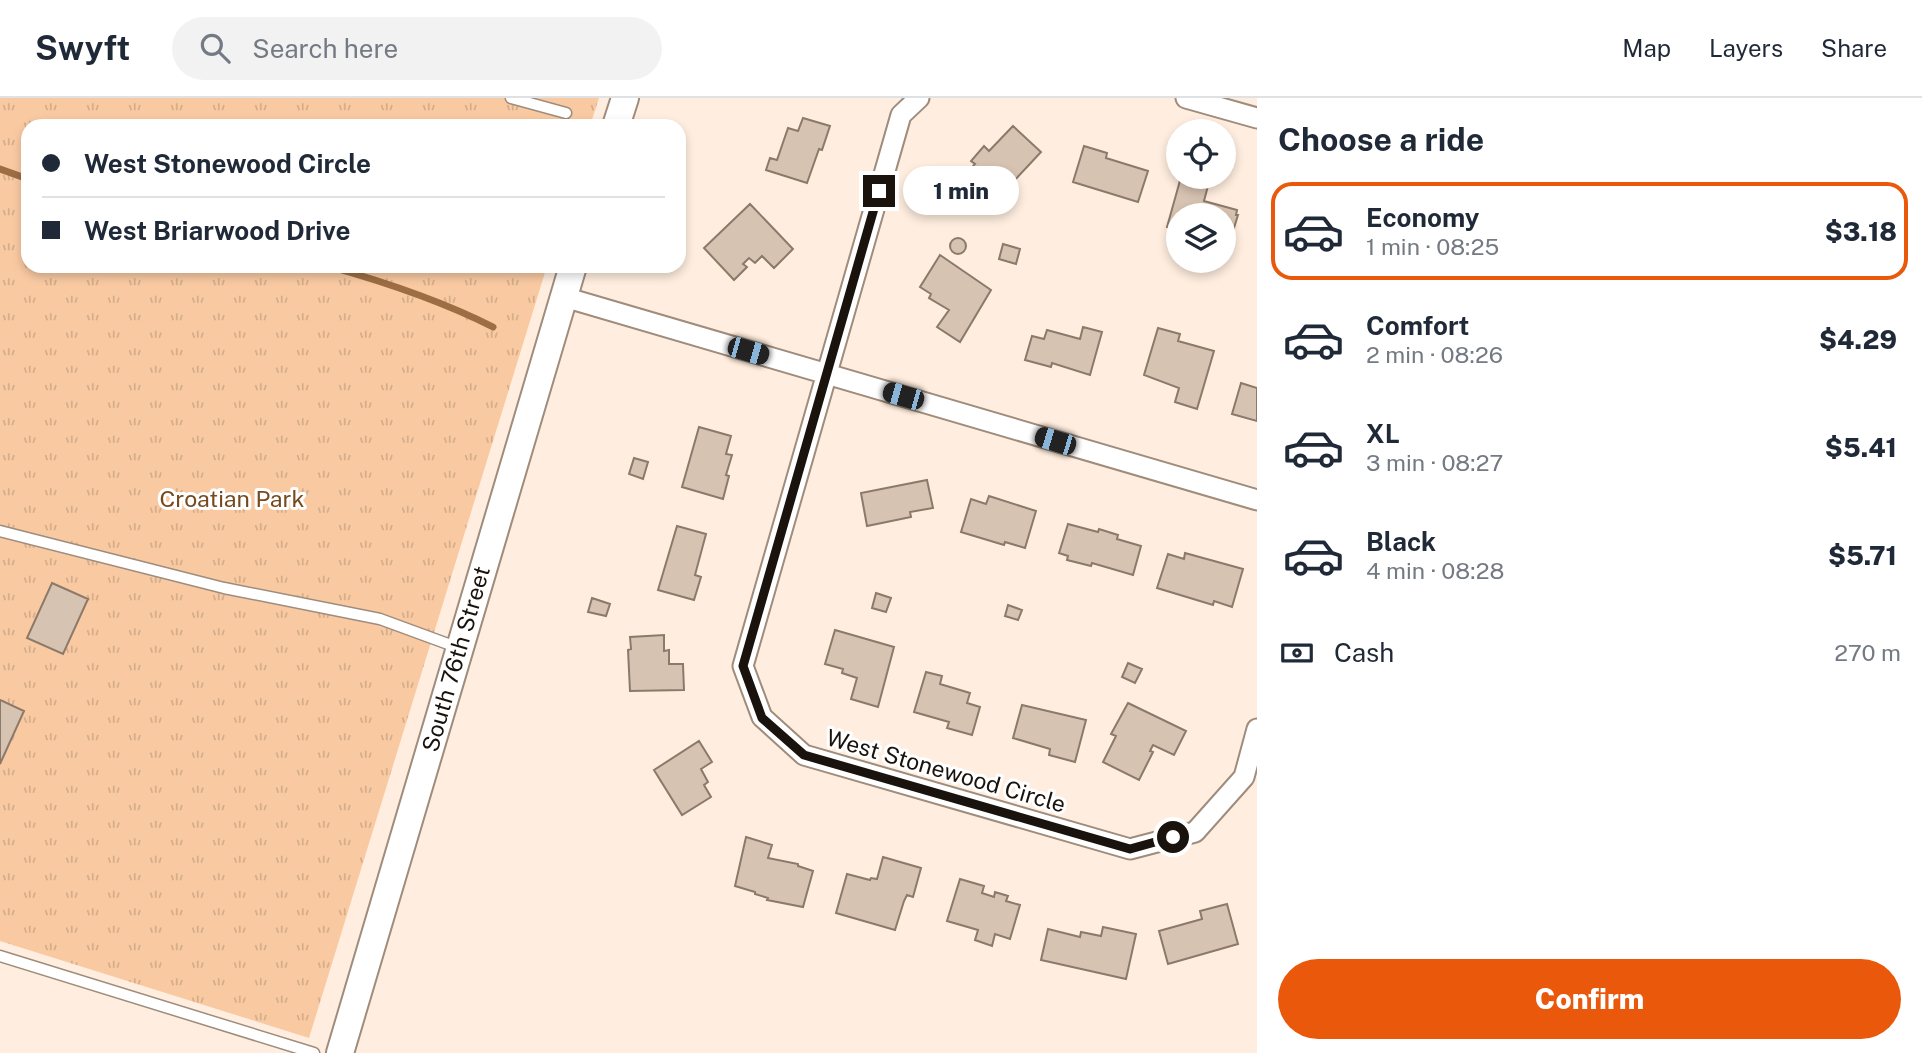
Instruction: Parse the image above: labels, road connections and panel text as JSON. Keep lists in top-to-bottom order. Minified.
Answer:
{"streets":{"main road":["South 76th Street"],"street":["West Stonewood Circle"]},"parks":["Croatian Park"],"page":{"header":"Swyft","search":"Search here","nav":["Map","Layers","Share"],"heading":"Choose a ride","banner":["West Stonewood Circle","West Briarwood Drive"],"bubble":"1 min","list":[{"name":"Economy","note":"1 min · 08:25","value":"$3.18"},{"name":"Comfort","note":"2 min · 08:26","value":"$4.29"},{"name":"XL","note":"3 min · 08:27","value":"$5.41"},{"name":"Black","note":"4 min · 08:28","value":"$5.71"}],"pay":["Cash","270 m"],"buttons":"Confirm"}}
